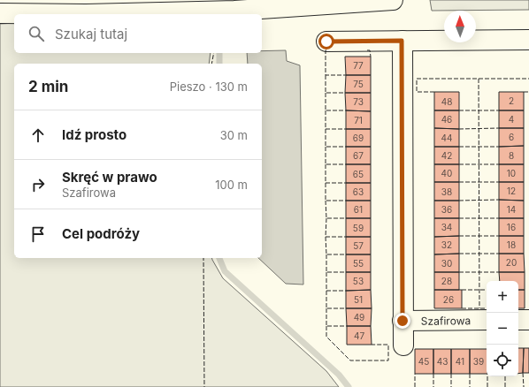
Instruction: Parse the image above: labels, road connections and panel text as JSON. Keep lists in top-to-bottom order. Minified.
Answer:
{"streets":{"street":["Szafirowa"]},"house_numbers":["77","75","2","73","48","46","4","71","6","69","44","67","42","8","40","10","65","12","63","38","61","36","14","34","16","59","32","18","57","20","55","30","53","28","51","26","49","47","45","43","41","39"],"north":"top","page":{"search":"Szukaj tutaj","heading":["2 min","Pieszo · 130 m"],"list":[["Idź prosto","30 m"],["Skręć w prawo","Szafirowa","100 m"],"Cel podróży"],"map_buttons":["+","−"]}}
